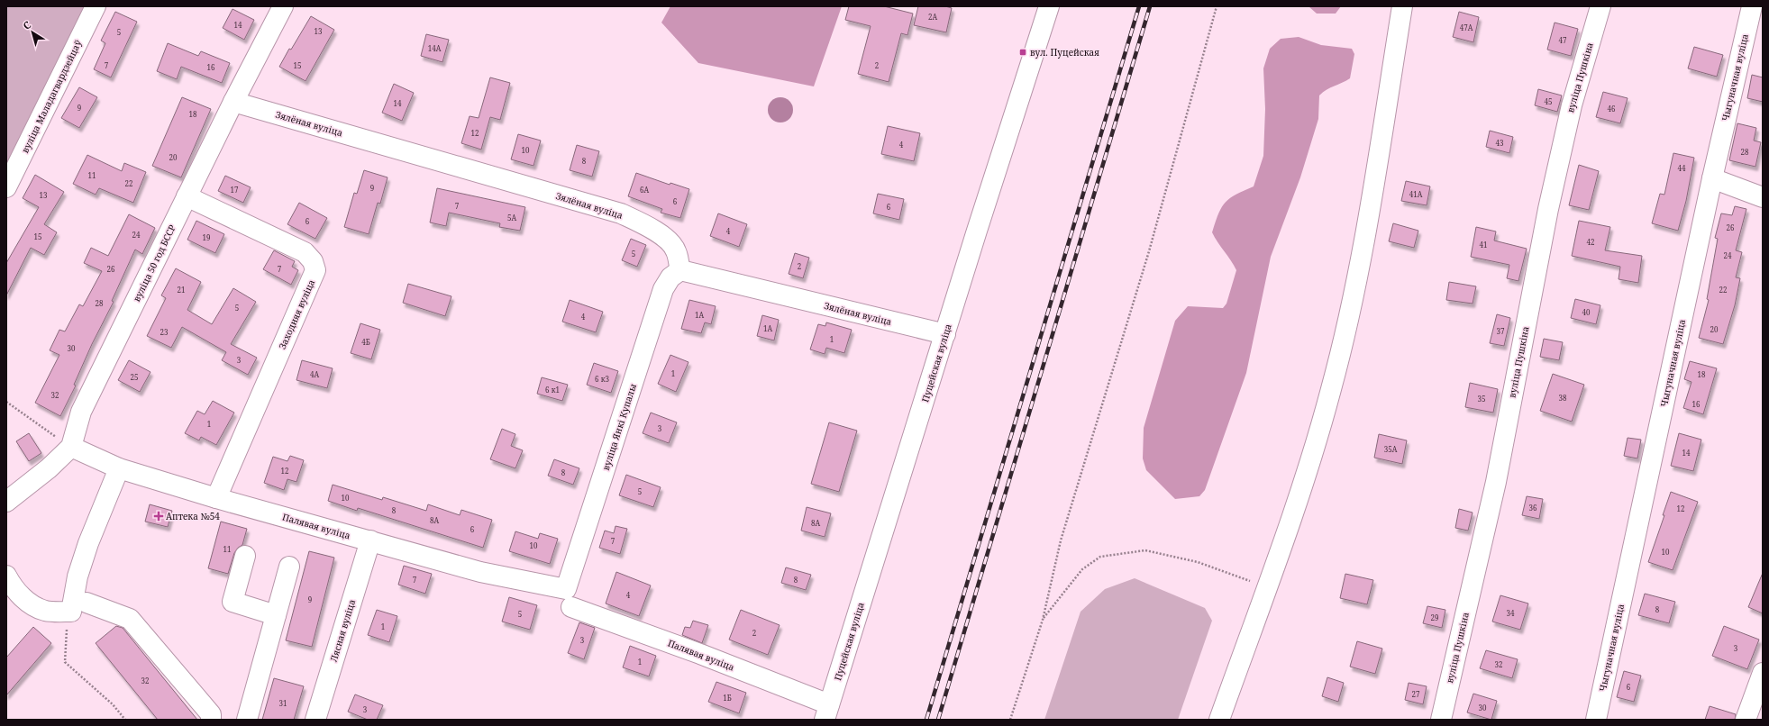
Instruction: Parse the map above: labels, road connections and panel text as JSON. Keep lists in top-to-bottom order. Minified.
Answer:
{"streets":{"street":["вуліца Пушкіна","Чыгуначная вуліца","вуліца Маладагвардзейцаў","Зялёная вуліца","вуліца 50 год БССР","Заходняя вуліца","Пуцейская вуліца","вуліца Янкі Купалы","Палявая вуліца","Лясная вуліца"]},"crossings":[["Зялёная вуліца","вуліца 50 год БССР"],["Зялёная вуліца","Пуцейская вуліца"],["Зялёная вуліца","вуліца Янкі Купалы"],["вуліца 50 год БССР","Заходняя вуліца"],["вуліца 50 год БССР","Палявая вуліца"],["Заходняя вуліца","Палявая вуліца"],["Пуцейская вуліца","Палявая вуліца"],["вуліца Янкі Купалы","Палявая вуліца"],["Палявая вуліца","Лясная вуліца"]],"places":{"transit":["вул. Пуцейская"],"health":["Аптека №54"]},"house_numbers":["2А","14","47А","13","5","47","14А","7","15","2","16","45","14","9","46","18","12","43","4","10","28","20","8","44","11","22","9","17","6А","41А","13","6","7","6","5А","6","26","4","24","15","19","42","41","5","24","2","26","7","21","22","28","5","40","1А","4","1А","20","37","23","1","4Б","30","3","1","4А","18","25","6 к3","6 к1","32","38","35","16","1","3","35А","14","12","8","5","10","36","12","8","8А","8А","6","7","10","11","10","7","8","4","9","8","34","5","29","1","2","3","3","1","32","32","6","27","1Б","31","30","3"],"north":"top left"}
